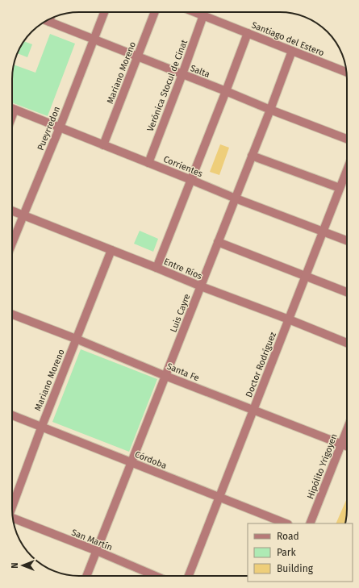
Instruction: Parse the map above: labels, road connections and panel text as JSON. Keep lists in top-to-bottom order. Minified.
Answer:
{"streets":{"street":["Santiago del Estero","Salta","Mariano Moreno","Verónica Stocul de Cinat","Pueyrredon","Corrientes","Entre Ríos","Luis Cayre","Doctor Rodríguez","Santa Fe","Córdoba","Hipólito Yrigoyen","San Martín"]},"crossings":[["Santiago del Estero","Verónica Stocul de Cinat"],["Santiago del Estero","Luis Cayre"],["Salta","Mariano Moreno"],["Salta","Verónica Stocul de Cinat"],["Salta","Pueyrredon"],["Salta","Luis Cayre"],["Mariano Moreno","Corrientes"],["Mariano Moreno","Entre Ríos"],["Mariano Moreno","Santa Fe"],["Mariano Moreno","Córdoba"],["Verónica Stocul de Cinat","Corrientes"],["Pueyrredon","Corrientes"],["Pueyrredon","Entre Ríos"],["Corrientes","Luis Cayre"],["Corrientes","Doctor Rodríguez"],["Entre Ríos","Luis Cayre"],["Entre Ríos","Doctor Rodríguez"],["Luis Cayre","Santa Fe"],["Luis Cayre","Córdoba"],["Luis Cayre","San Martín"],["Doctor Rodríguez","Santa Fe"],["Doctor Rodríguez","Córdoba"],["Santa Fe","Hipólito Yrigoyen"]],"legend":["Road","Park","Building"],"north":"left"}
